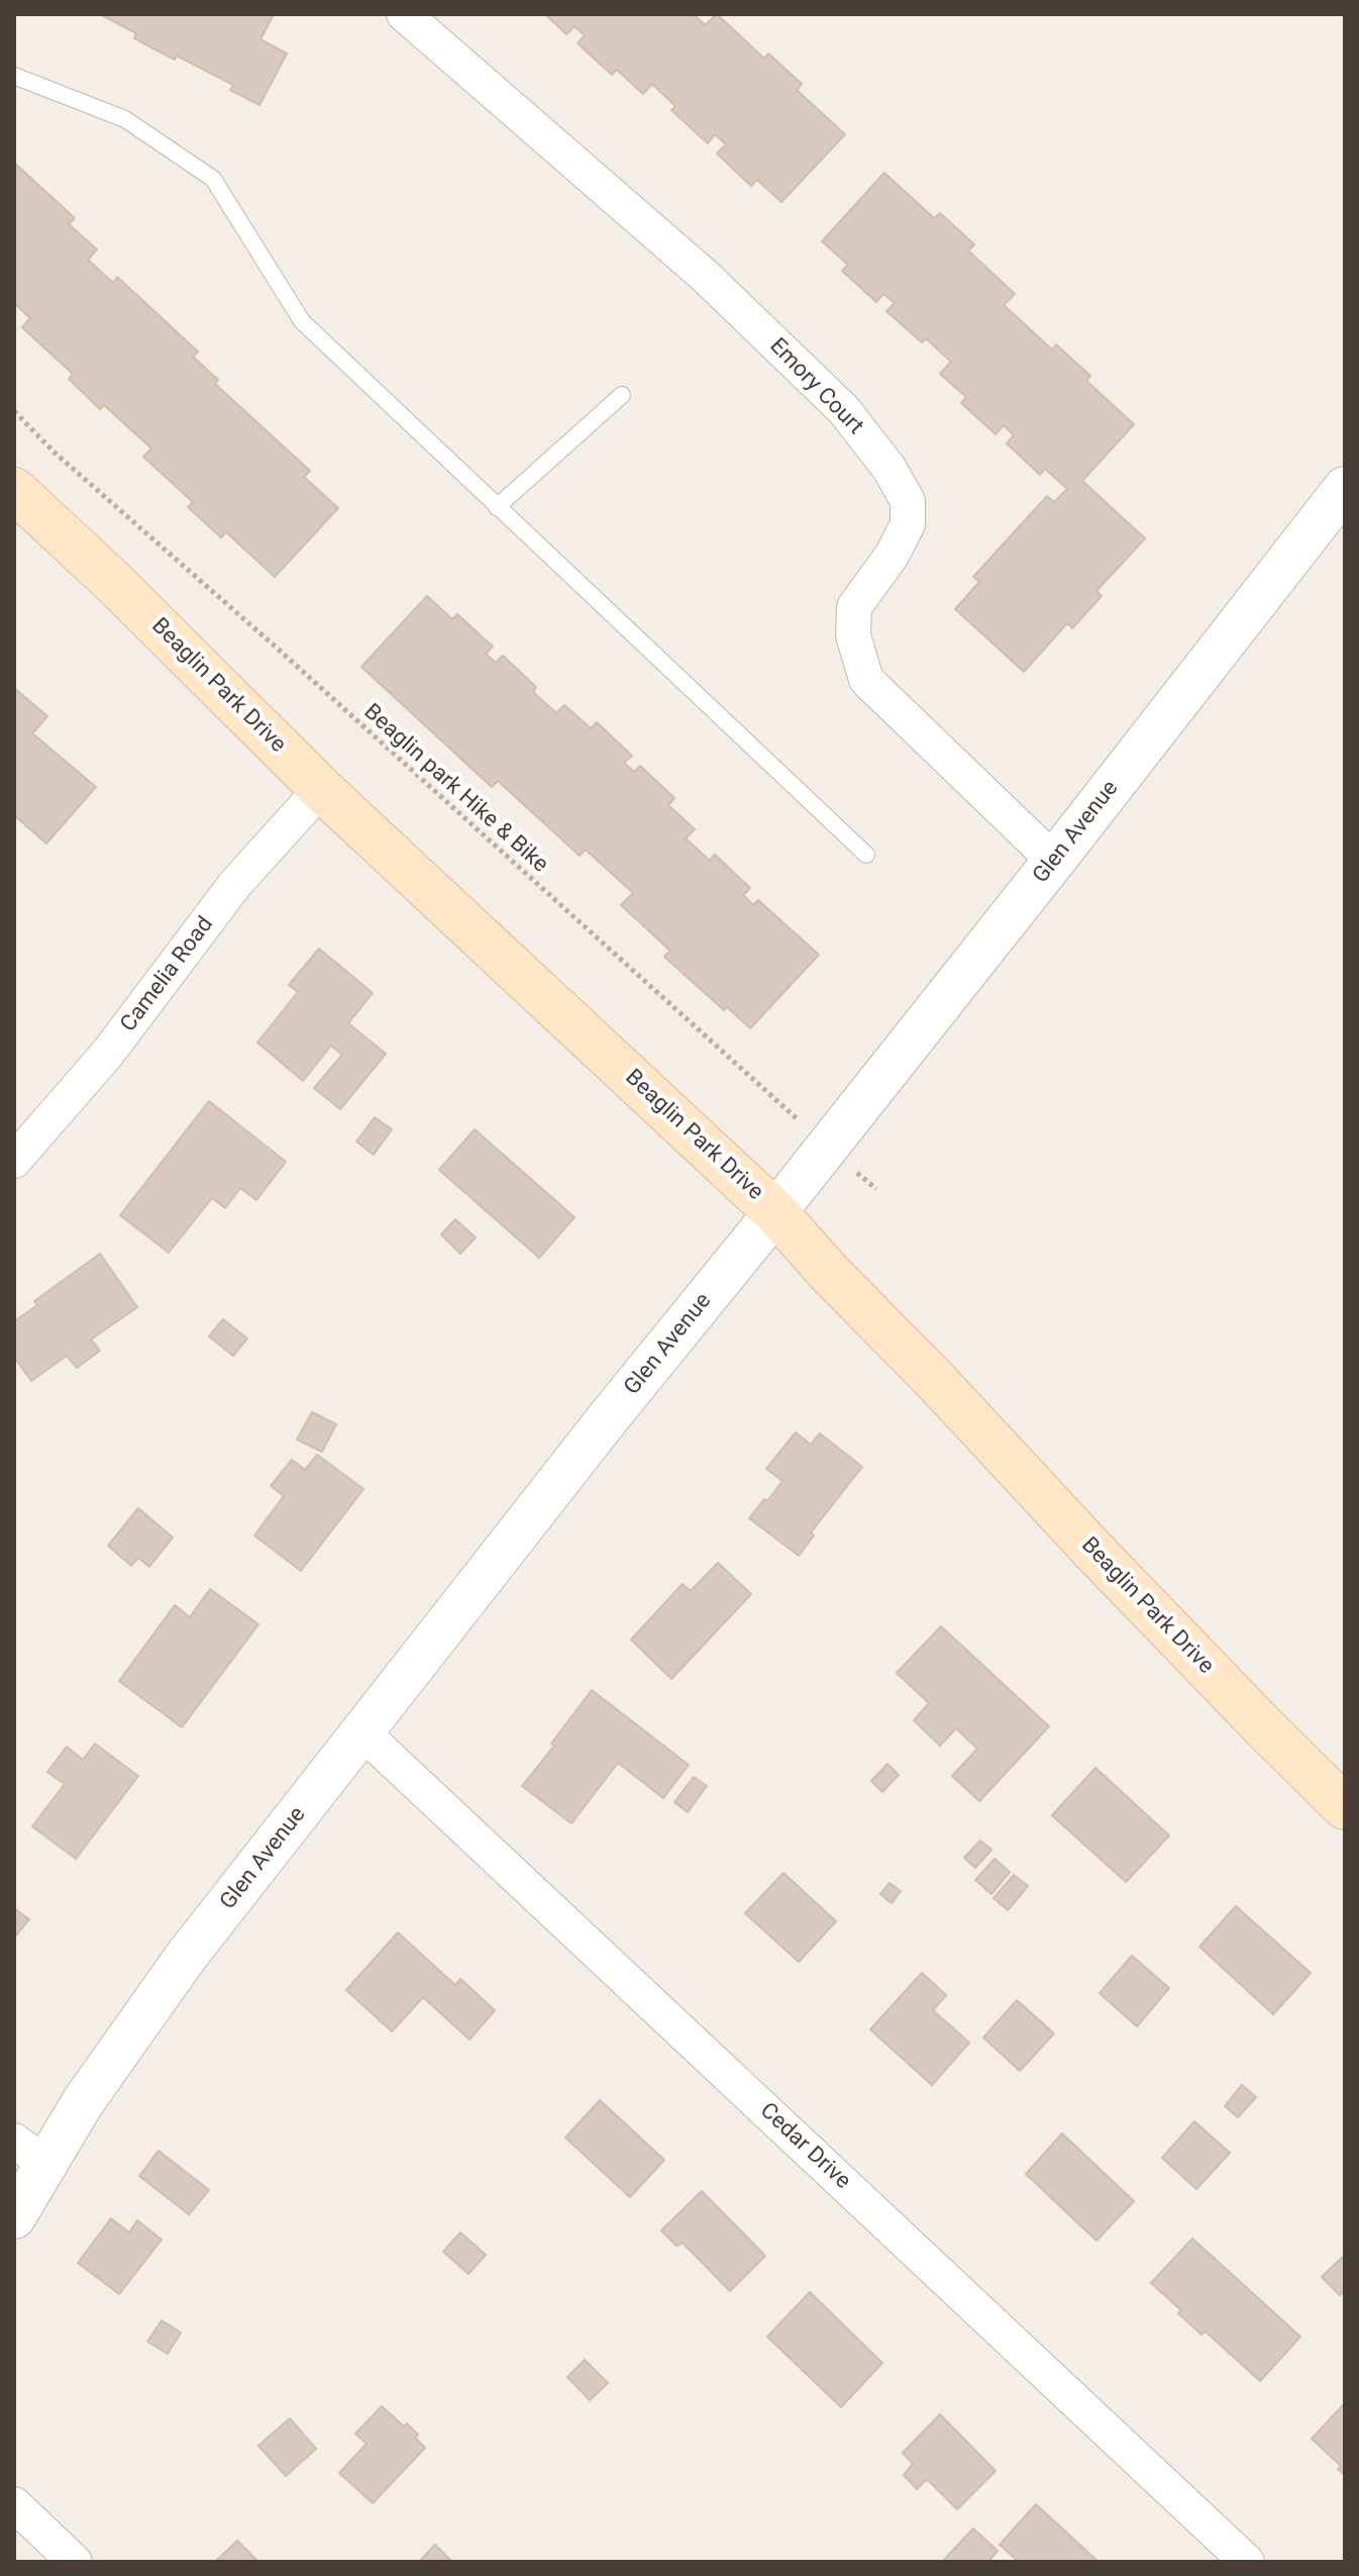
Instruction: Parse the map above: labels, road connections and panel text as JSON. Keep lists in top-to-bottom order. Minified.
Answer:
{"streets":{"main road":["Beaglin Park Drive"],"street":["Emory Court","Glen Avenue","Camelia Road","Cedar Drive"],"path":["Beaglin park Hike & Bike"]},"crossings":[["Emory Court","Glen Avenue"],["Beaglin Park Drive","Glen Avenue"],["Beaglin Park Drive","Camelia Road"],["Beaglin park Hike & Bike","Glen Avenue"],["Glen Avenue","Cedar Drive"]]}
